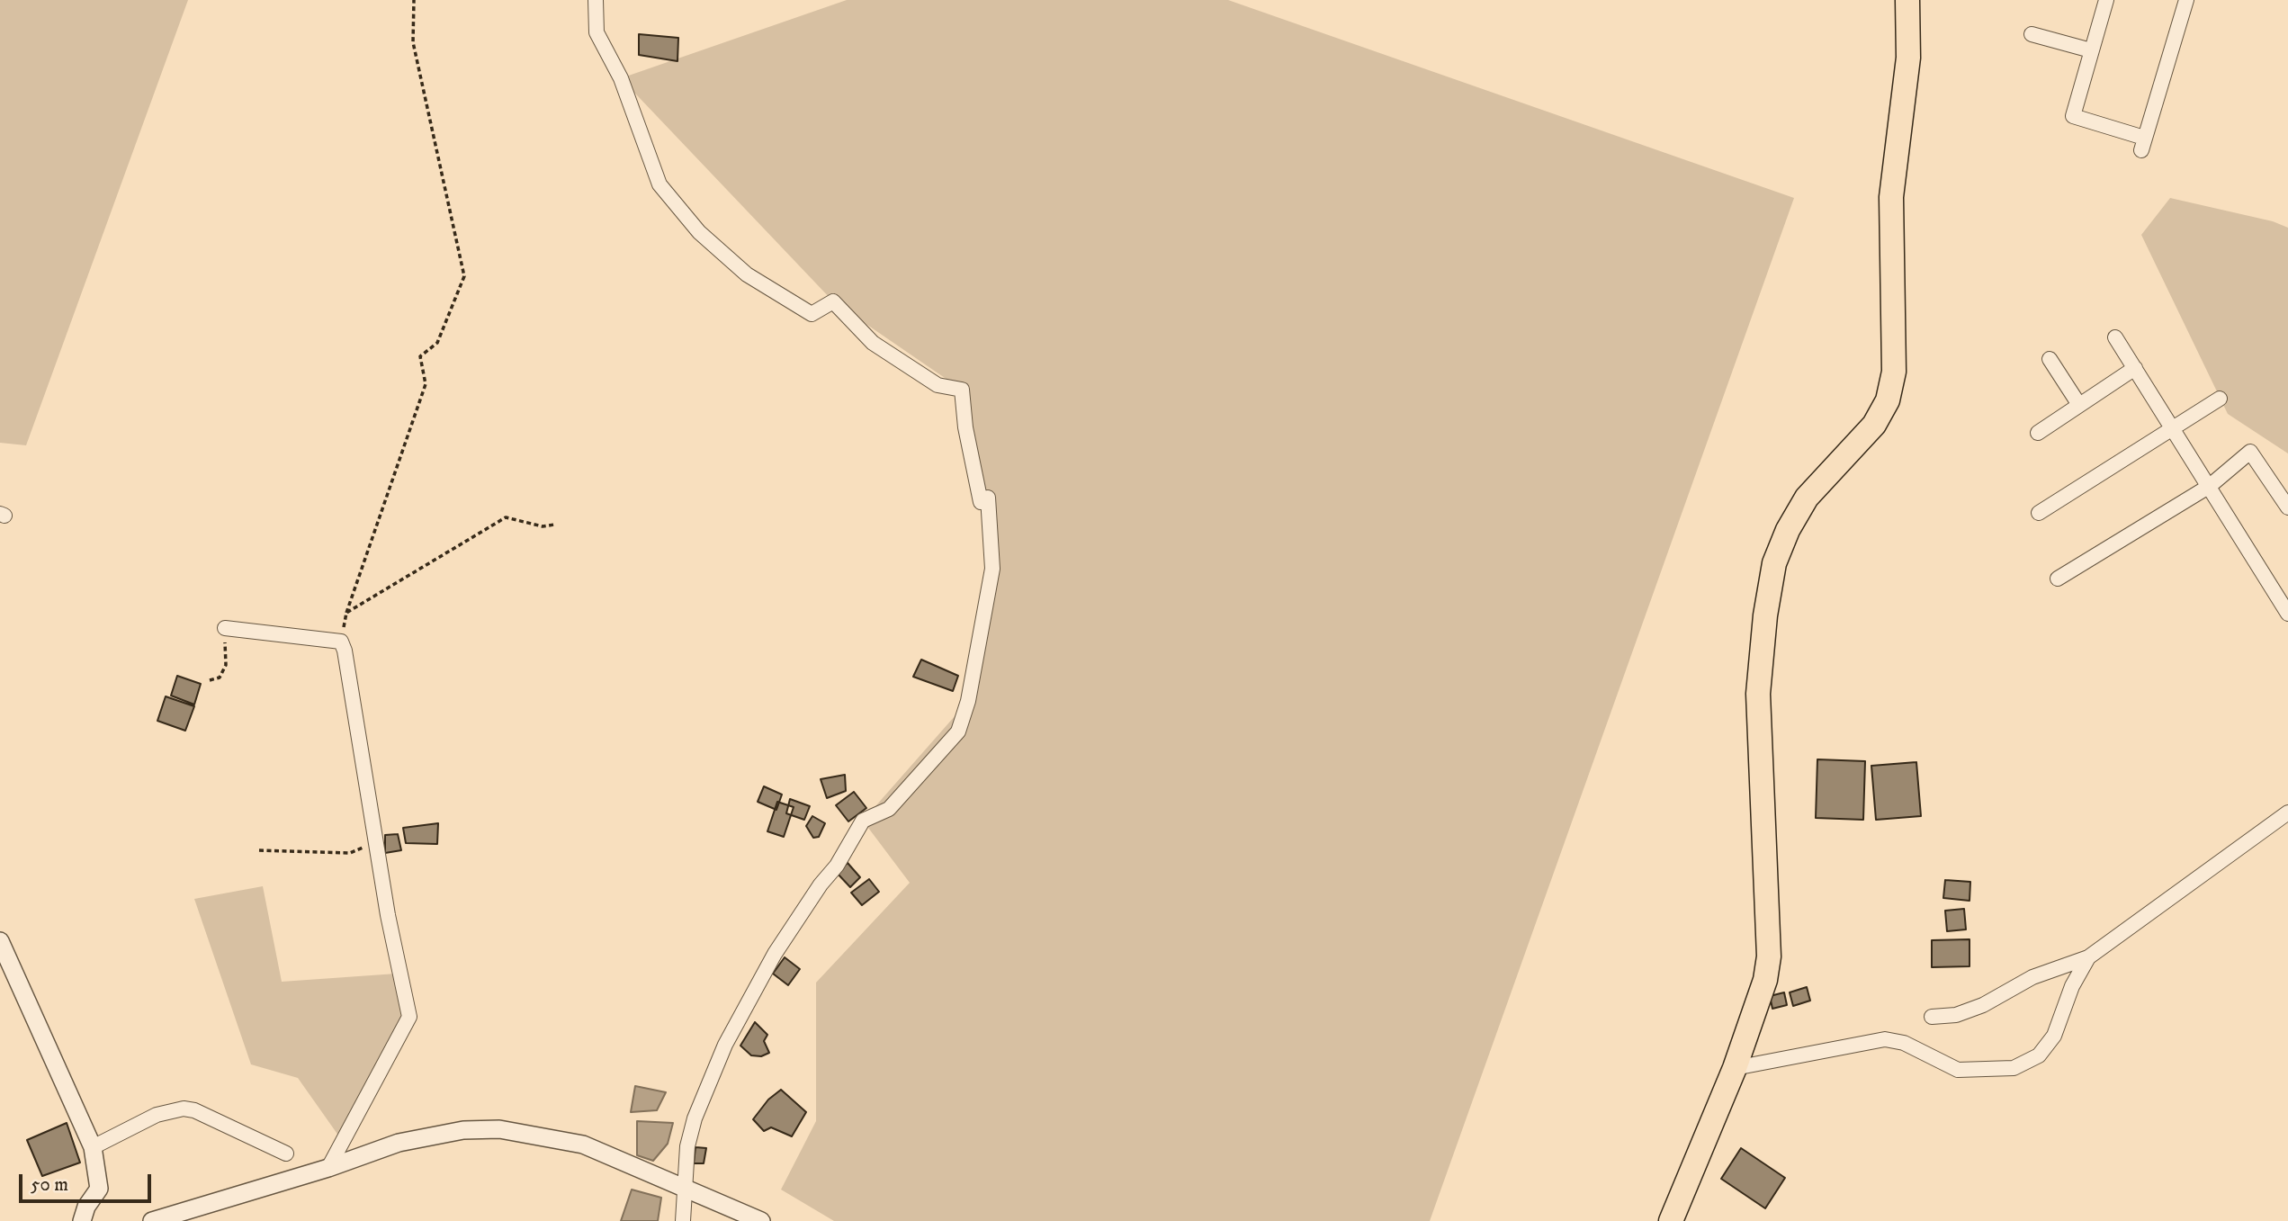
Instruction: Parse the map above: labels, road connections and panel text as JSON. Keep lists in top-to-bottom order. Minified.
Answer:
{"scale_bar":"50 m"}
